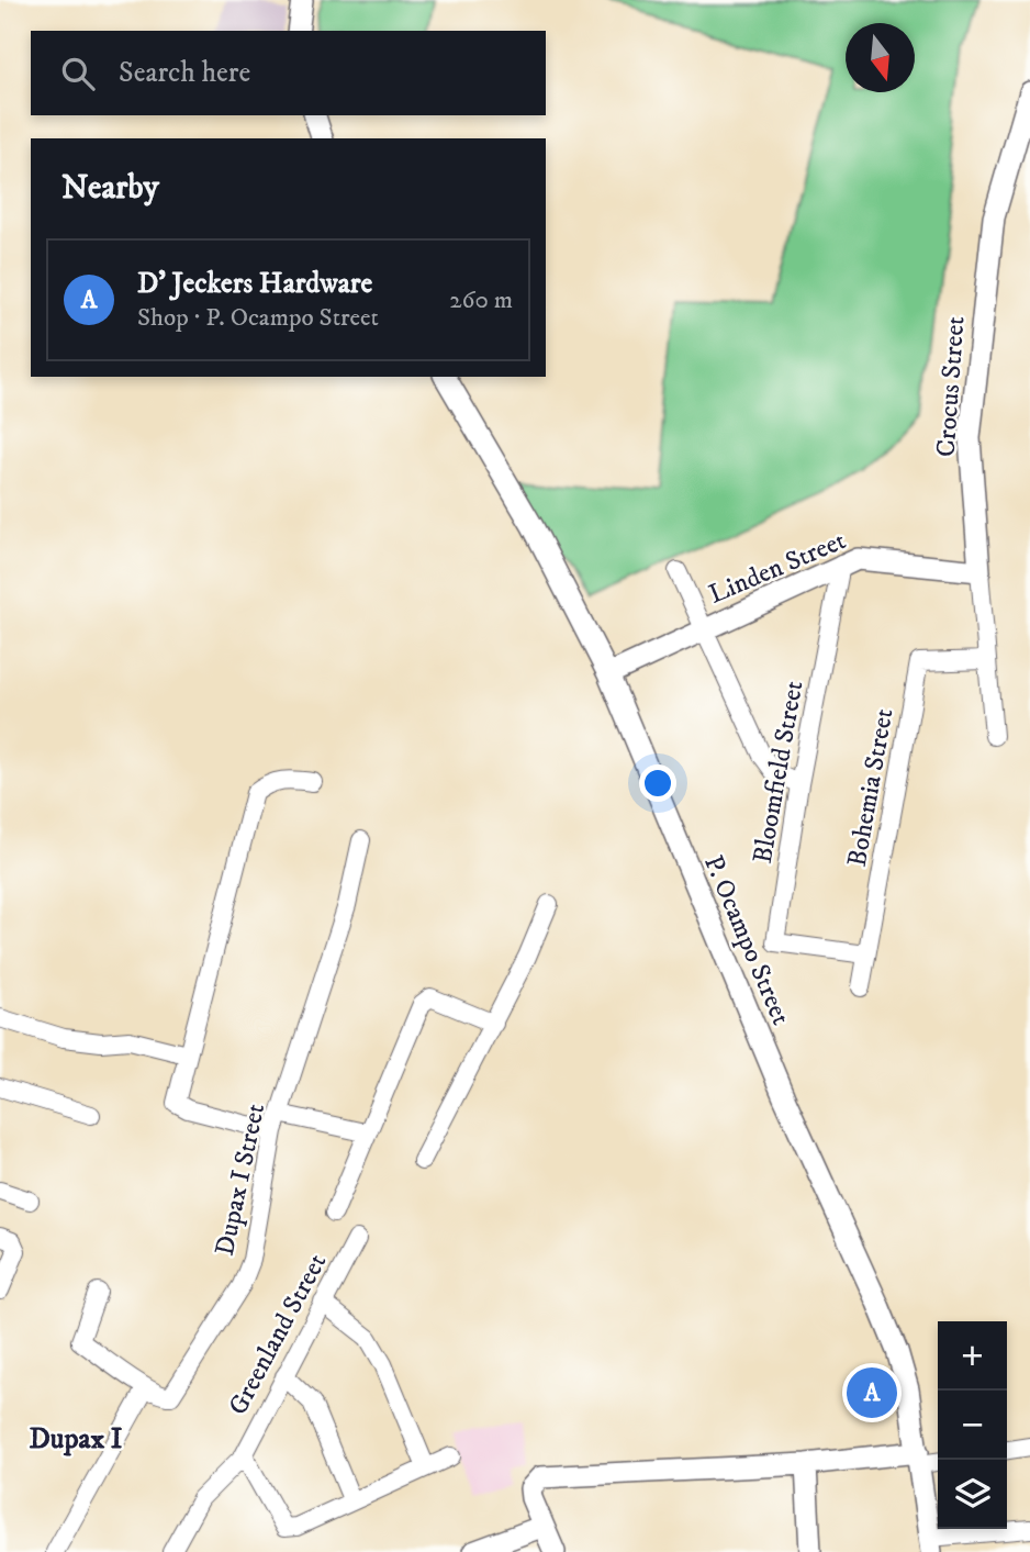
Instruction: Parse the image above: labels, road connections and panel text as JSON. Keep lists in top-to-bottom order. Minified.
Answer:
{"streets":{"street":["Crocus Street","Linden Street","Bloomfield Street","Bohemia Street","P. Ocampo Street","Dupax I Street","Greenland Street"]},"crossings":[["Crocus Street","Linden Street"],["Crocus Street","Bohemia Street"],["Linden Street","Bloomfield Street"],["Linden Street","P. Ocampo Street"],["Bloomfield Street","Bohemia Street"]],"districts":["Dupax I"],"north":"bottom","page":{"search":"Search here","heading":"Nearby","list":[{"mark":"A","name":"D' Jeckers Hardware","note":"Shop · P. Ocampo Street","value":"260 m"}],"map_buttons":["+","−"],"pins":"A"}}
